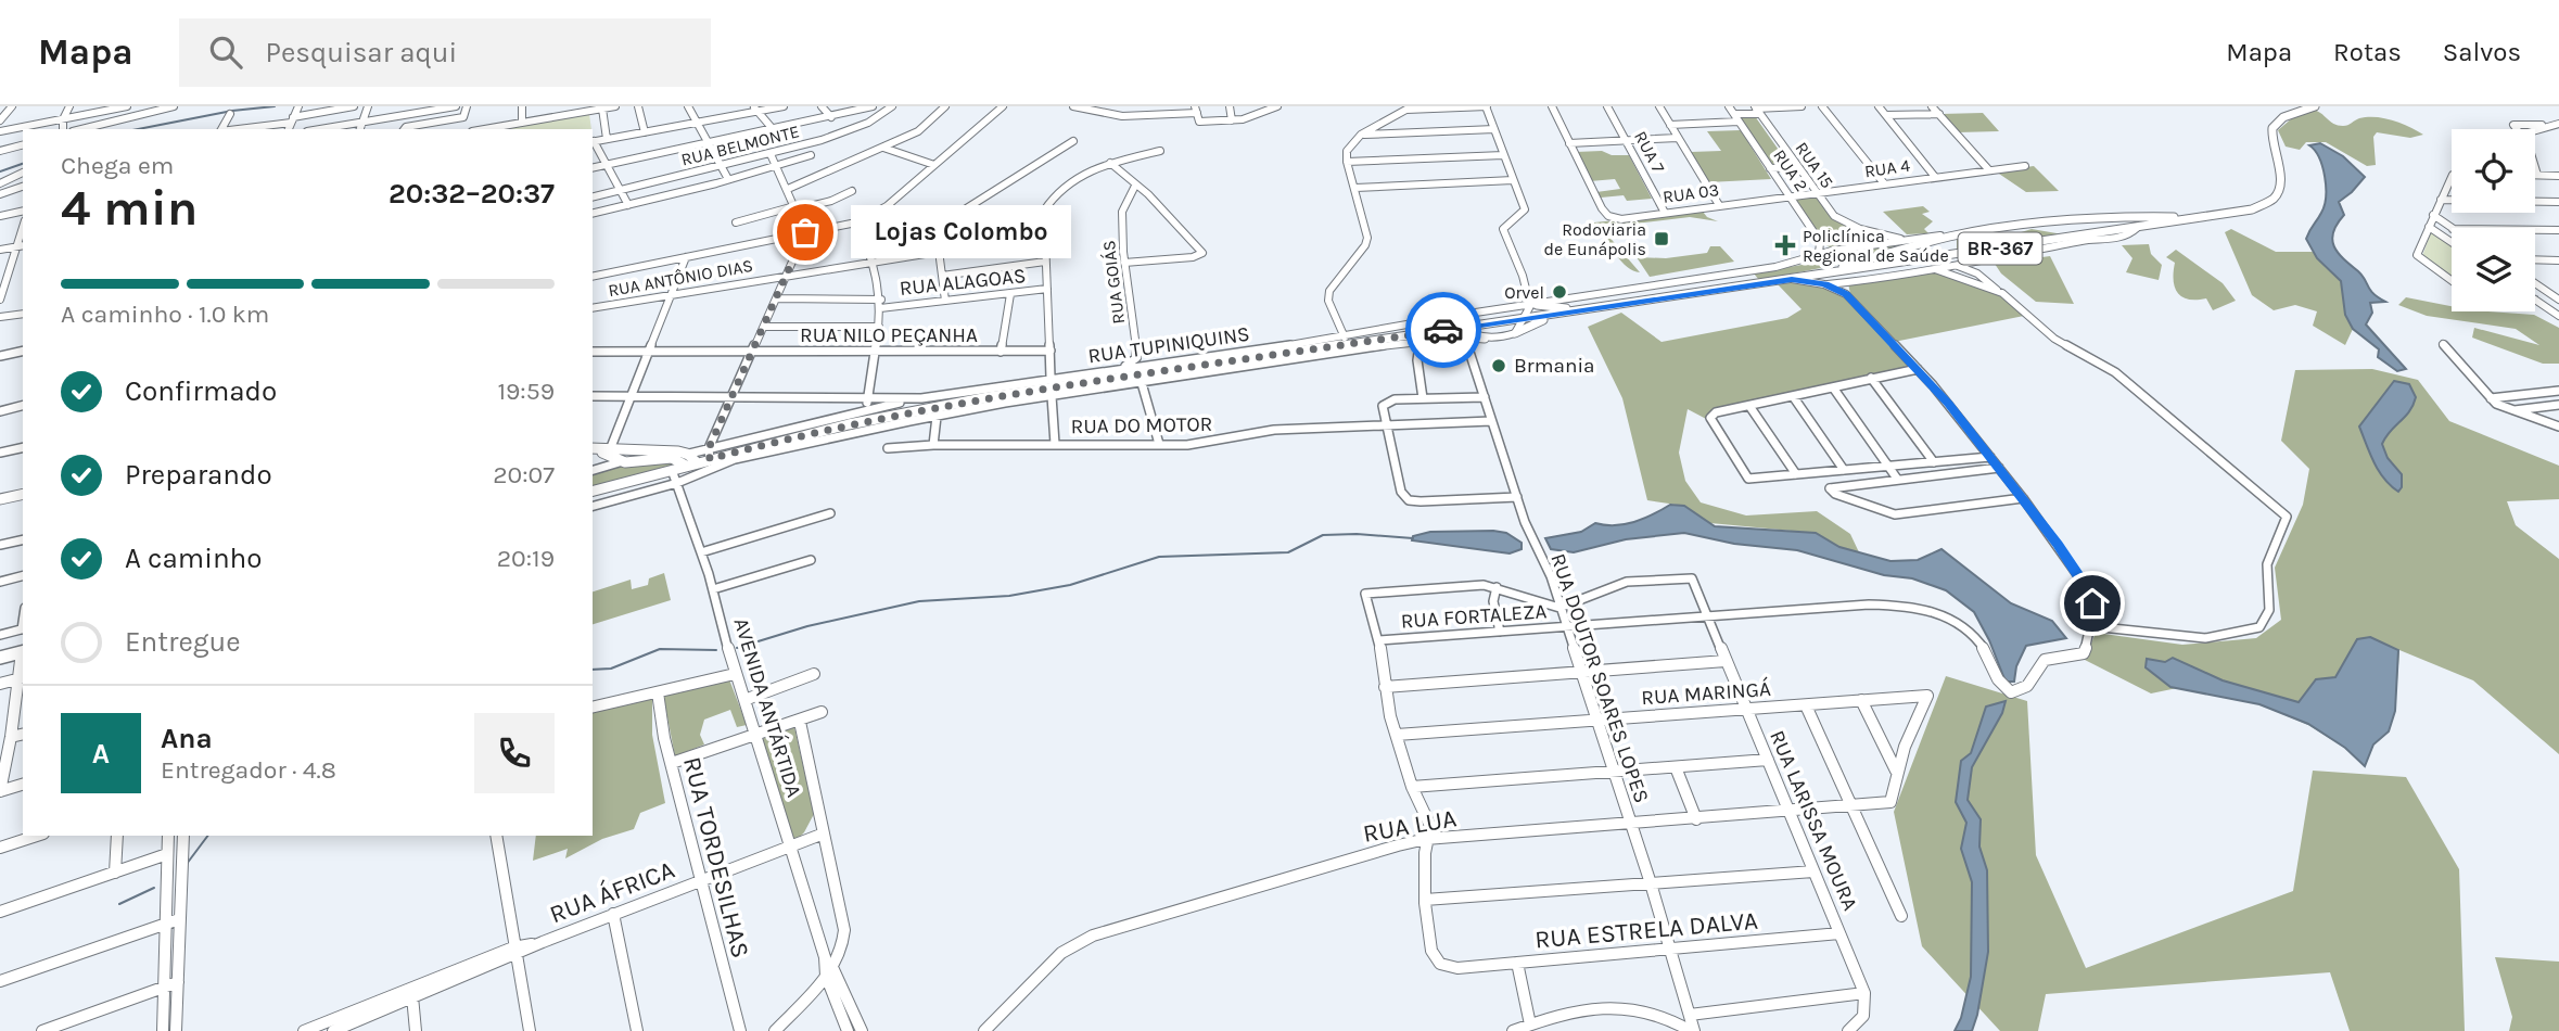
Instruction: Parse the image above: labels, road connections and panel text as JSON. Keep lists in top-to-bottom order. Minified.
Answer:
{"streets":{"main road":["BR-367"],"street":["RUA BELMONTE","RUA 7","RUA 15","RUA 4","RUA 2","RUA 03","RUA ANTÔNIO DIAS","RUA ALAGOAS","RUA GOIÁS","RUA NILO PEÇANHA","RUA TUPINIQUINS","RUA DO MOTOR","RUA FORTALEZA","RUA DOUTOR SOARES LOPES","RUA MARINGÁ","AVENIDA ANTÁRTIDA","RUA LARISSA MOURA","RUA LUA","RUA TORDESILHAS","RUA ÁFRICA","RUA ESTRELA DALVA"]},"crossings":[["RUA 7","RUA 03"],["RUA 15","RUA 4"],["RUA 15","RUA TUPINIQUINS"],["RUA 4","RUA 2"],["RUA 4","RUA 03"],["RUA 2","RUA 03"],["RUA 2","RUA TUPINIQUINS"],["BR-367","RUA TUPINIQUINS"],["BR-367","AVENIDA ANTÁRTIDA"],["RUA GOIÁS","RUA TUPINIQUINS"],["RUA DO MOTOR","RUA DOUTOR SOARES LOPES"],["RUA FORTALEZA","RUA DOUTOR SOARES LOPES"],["RUA FORTALEZA","RUA LARISSA MOURA"],["RUA DOUTOR SOARES LOPES","RUA MARINGÁ"],["RUA DOUTOR SOARES LOPES","RUA LARISSA MOURA"],["RUA DOUTOR SOARES LOPES","RUA LUA"],["RUA DOUTOR SOARES LOPES","RUA ESTRELA DALVA"],["RUA MARINGÁ","RUA LARISSA MOURA"],["RUA MARINGÁ","RUA LUA"],["AVENIDA ANTÁRTIDA","RUA ÁFRICA"],["RUA LARISSA MOURA","RUA LUA"],["RUA LARISSA MOURA","RUA ESTRELA DALVA"],["RUA TORDESILHAS","RUA ÁFRICA"]],"places":{"other":["Lojas Colombo","Orvel","Brmania"],"transit":["Rodoviaria de Eunápolis"],"health":["Policlínica Regional de Saúde"]},"page":{"header":"Mapa","search":"Pesquisar aqui","nav":["Mapa","Rotas","Salvos"],"heading":["4 min","Chega em","20:32–20:37"],"panel":["Ana","Entregador · 4.8"],"bubble":"Lojas Colombo","bar":"A caminho · 1.0 km","list":[["Confirmado","19:59"],["Preparando","20:07"],["A caminho","20:19"],"Entregue"],"round":"A"}}
